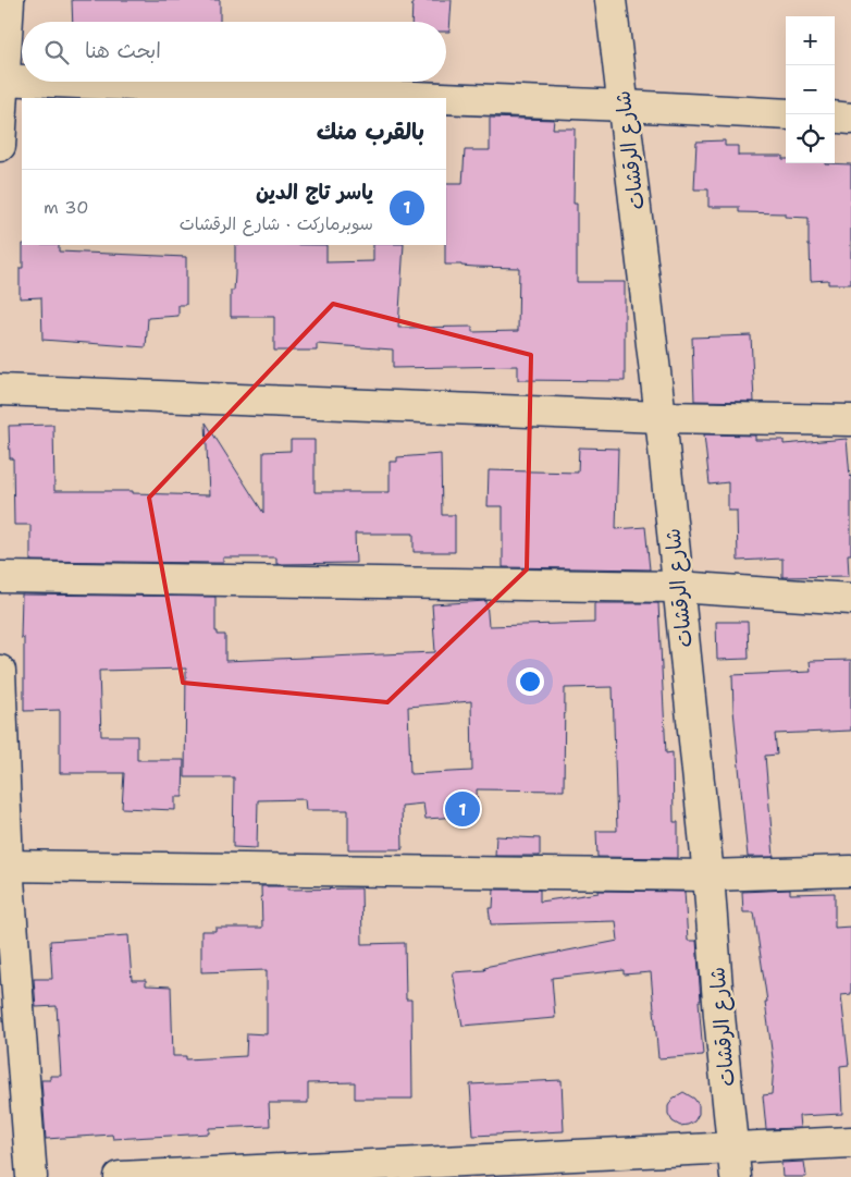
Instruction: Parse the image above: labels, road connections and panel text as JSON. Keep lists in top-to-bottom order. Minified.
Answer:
{"streets":{"street":["شارع الرقشات"]},"page":{"map_buttons":["+","−"],"search":"ابحث هنا","heading":"بالقرب منك","list":[{"mark":"1","name":"ياسر تاج الدين","note":"سوبرماركت · شارع الرقشات","value":"30 m"}],"pins":"1"}}
